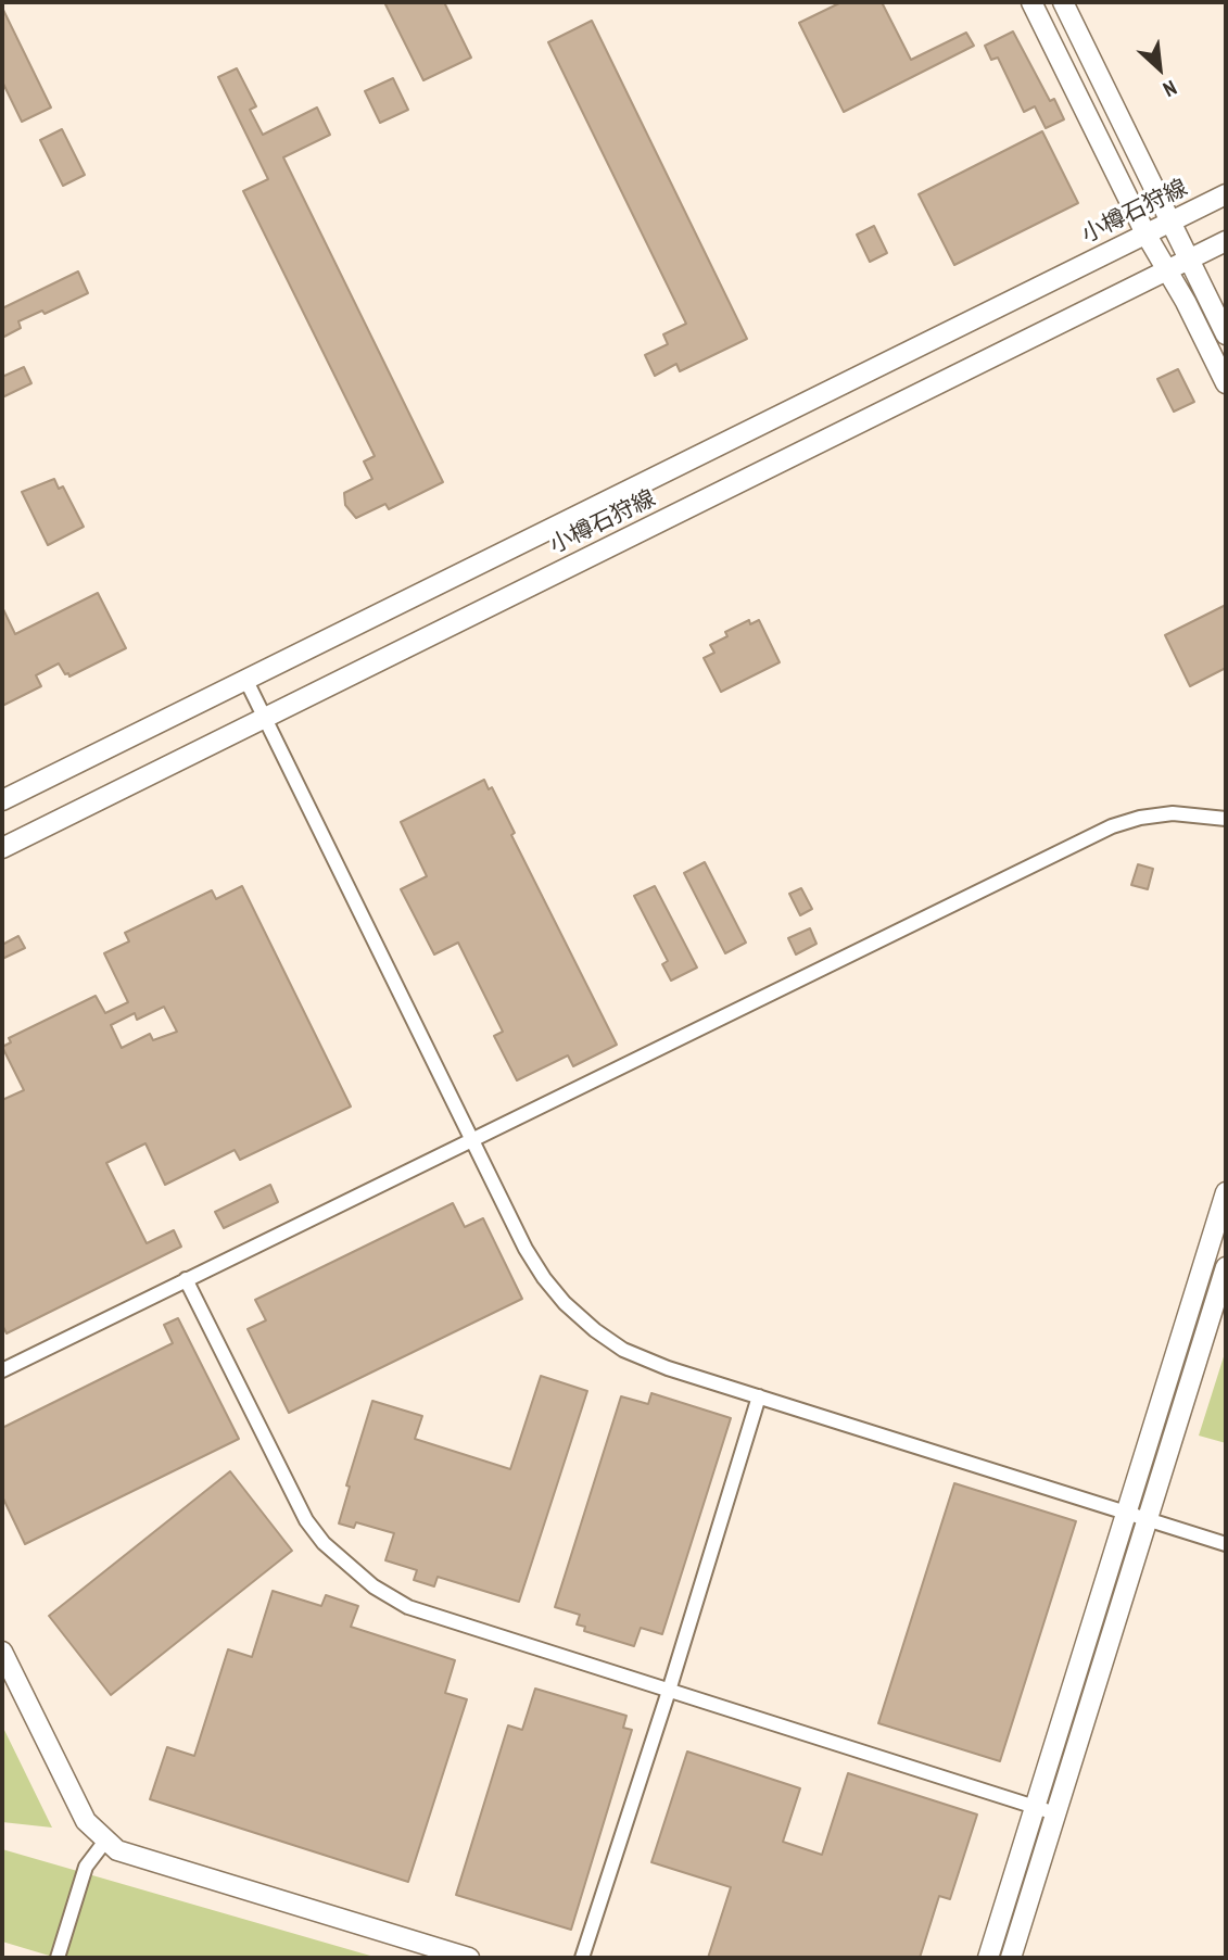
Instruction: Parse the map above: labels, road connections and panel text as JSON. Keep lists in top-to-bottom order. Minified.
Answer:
{"streets":{"street":["小樽石狩線"]},"north":"bottom right"}
